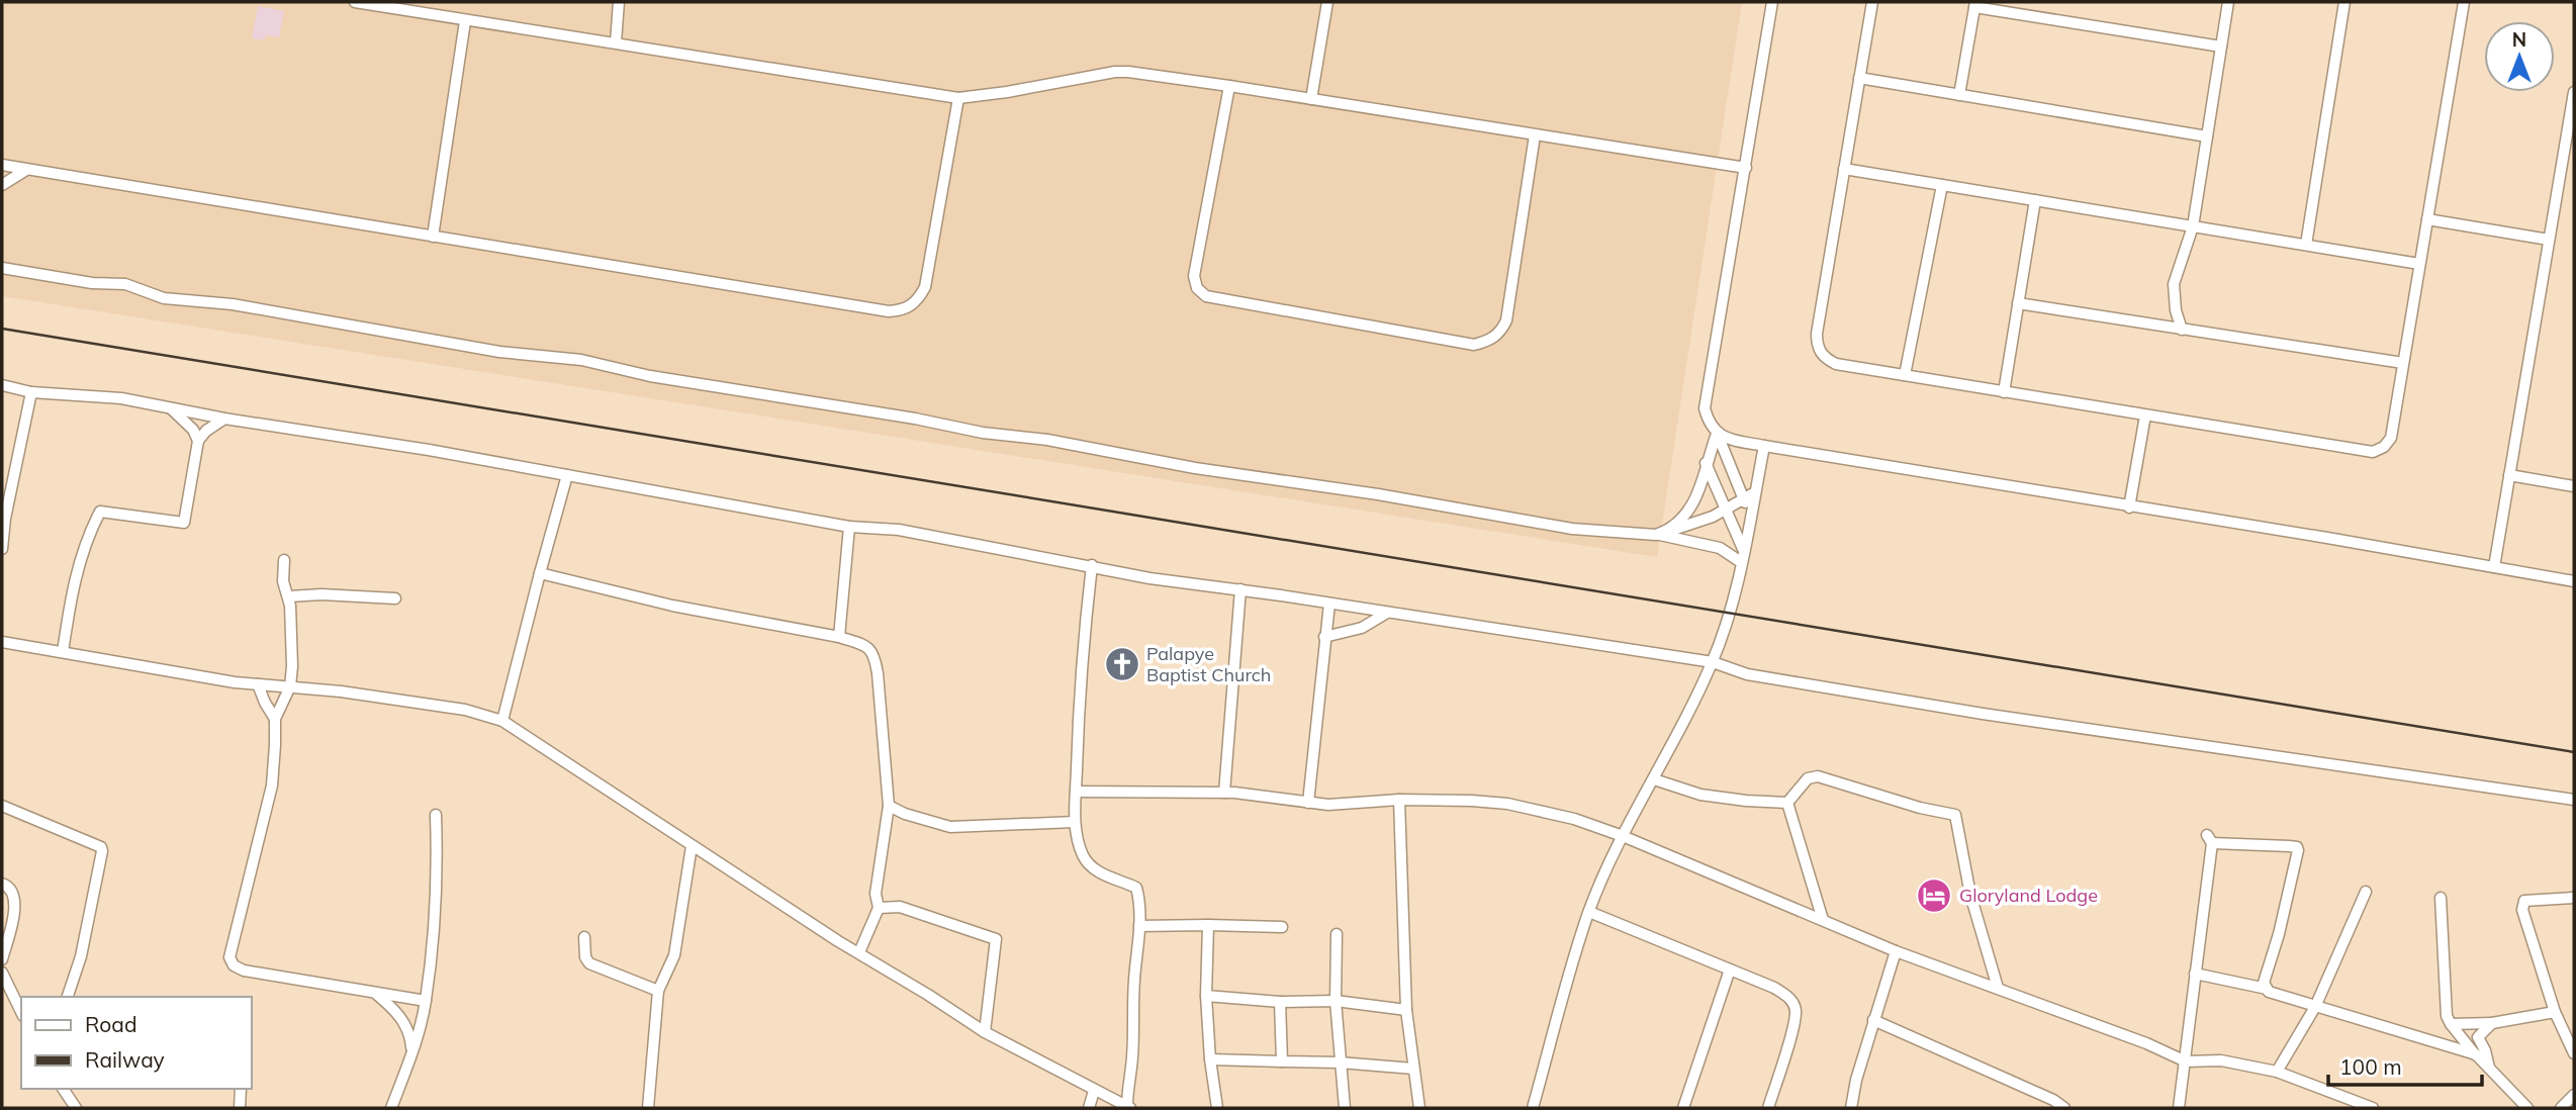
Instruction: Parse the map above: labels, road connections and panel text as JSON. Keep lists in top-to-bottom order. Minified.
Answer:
{"places":{"church":["Palapye Baptist Church"],"hotel":["Gloryland Lodge"]},"legend":["Road","Railway"],"scale_bar":"100 m","north":"top"}
